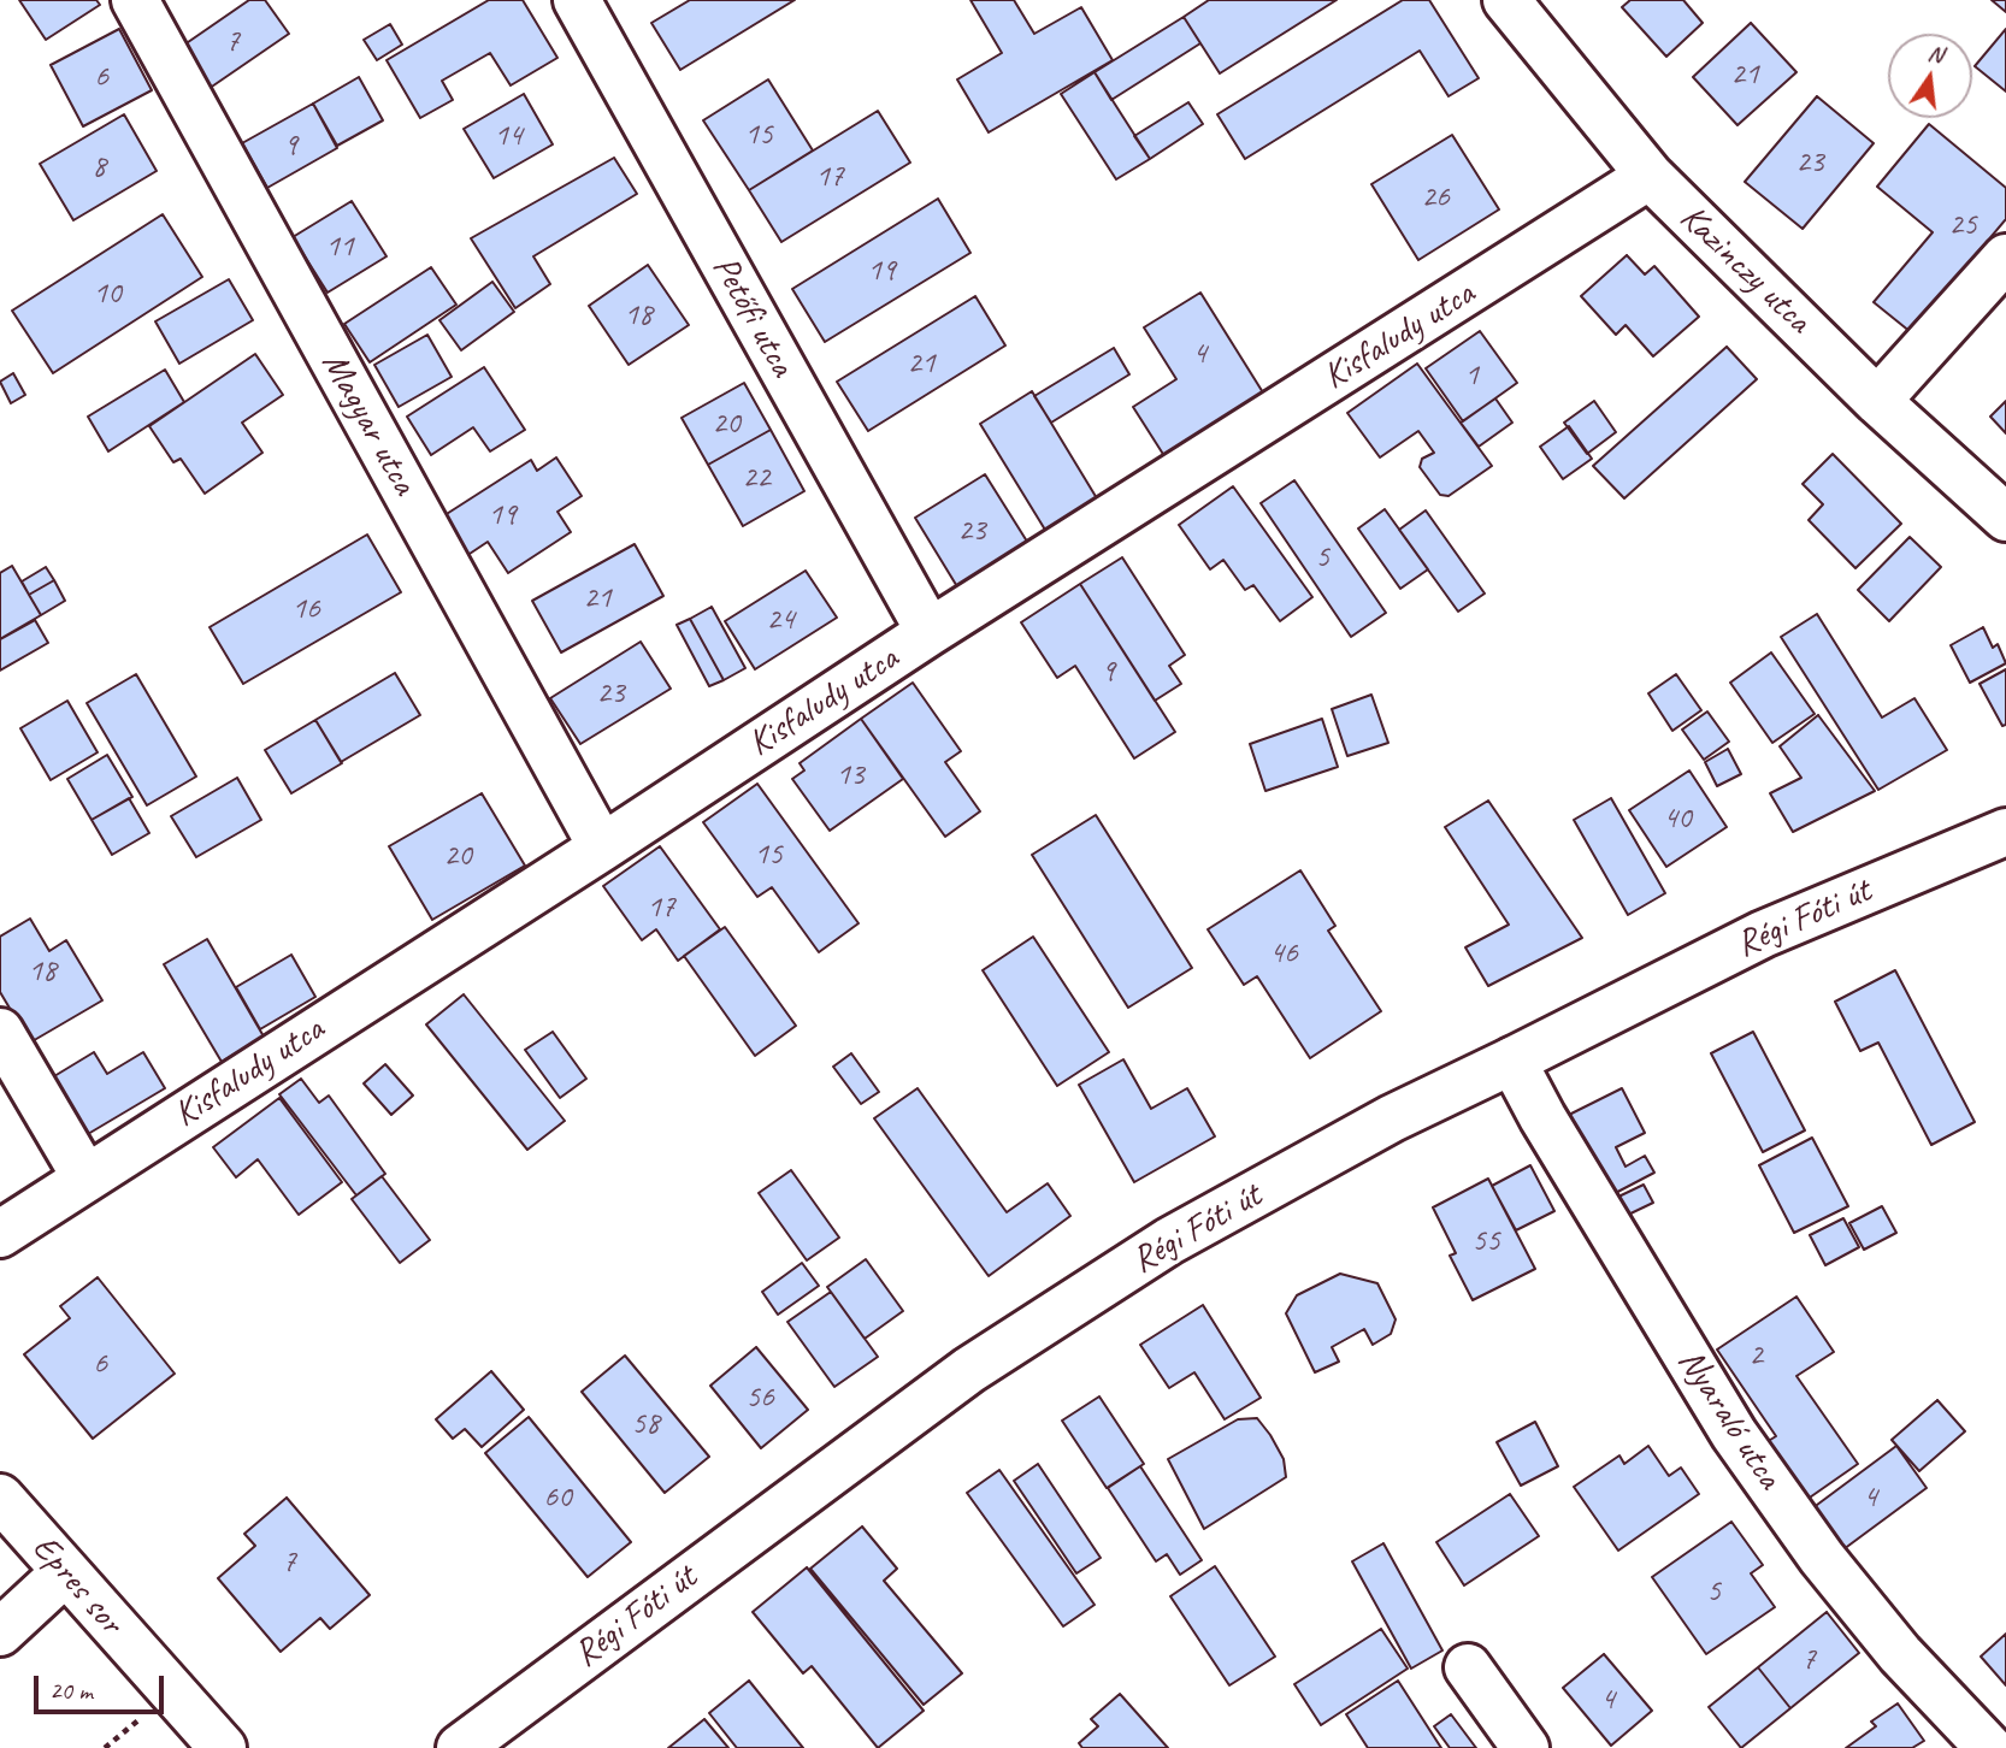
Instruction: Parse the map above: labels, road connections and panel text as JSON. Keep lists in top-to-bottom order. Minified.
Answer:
{"streets":{"street":["Kazinczy utca","Petőfi utca","Kisfaludy utca","Magyar utca","Régi Fóti út","Nyaraló utca","Epres sor"]},"crossings":[["Kazinczy utca","Kisfaludy utca"],["Petőfi utca","Kisfaludy utca"],["Kisfaludy utca","Magyar utca"],["Régi Fóti út","Nyaraló utca"]],"house_numbers":["7","21","6","15","14","9","23","8","17","26","25","11","19","10","18","4","21","1","20","22","19","23","5","21","16","24","9","23","13","40","15","20","17","46","18","55","2","6","56","58","60","4","7","5","7","4"],"scale_bar":"20 m","north":"top"}
